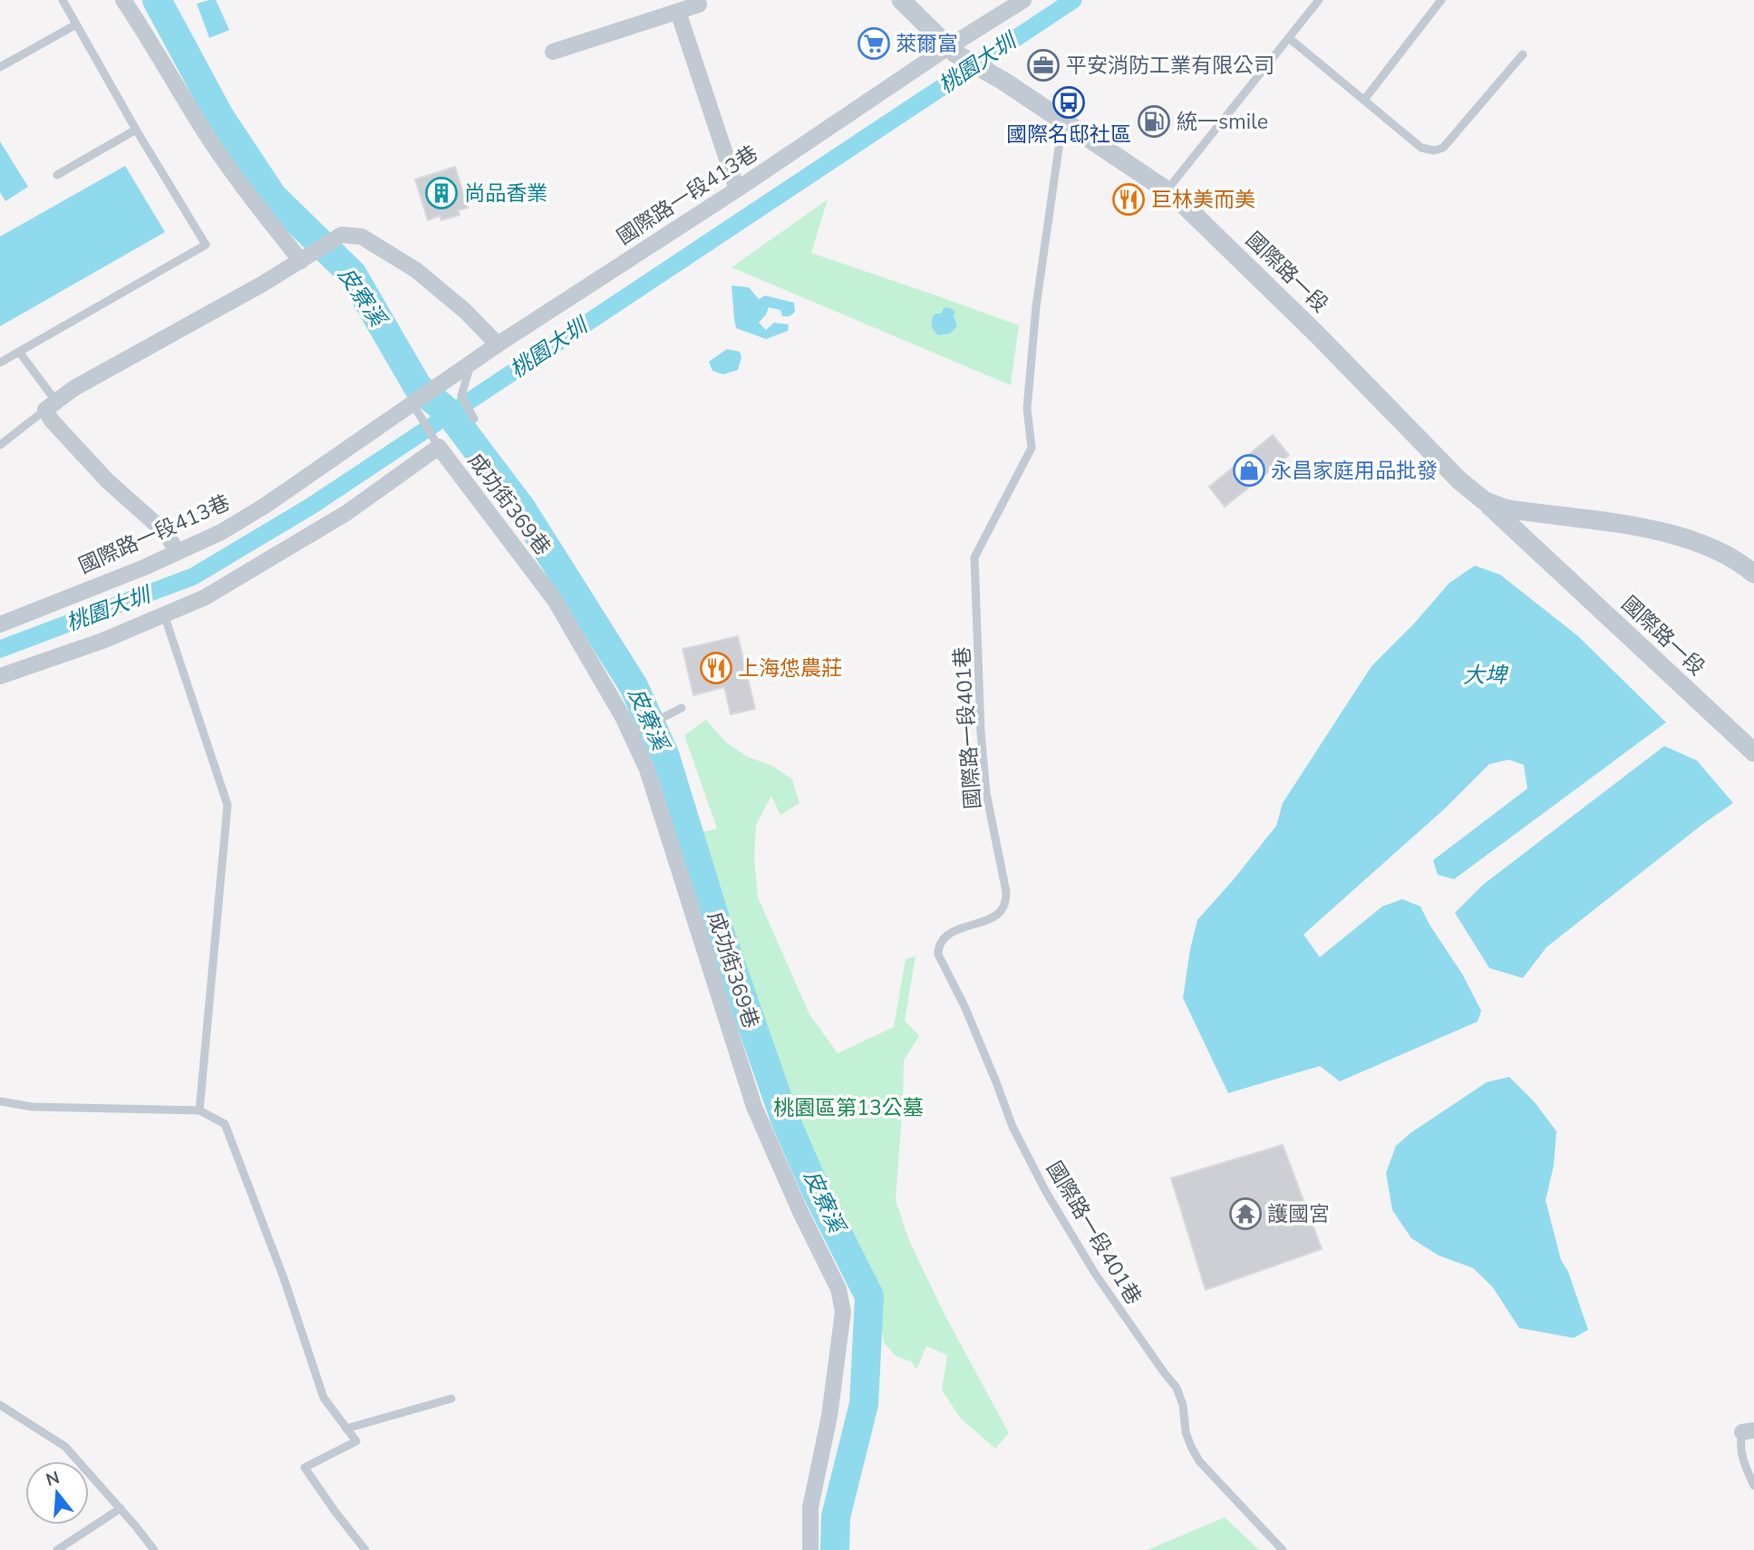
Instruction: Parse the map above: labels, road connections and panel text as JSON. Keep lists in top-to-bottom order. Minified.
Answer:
{"streets":{"street":["國際路一段413巷","國際路一段","成功街369巷"],"lane":["國際路一段401巷"]},"crossings":[["國際路一段413巷","國際路一段"],["國際路一段","國際路一段401巷"]],"water":["桃園大圳","皮寮溪","大埤"],"parks":["桃園區第13公墓"],"places":{"supermarket":["萊爾富"],"office":["平安消防工業有限公司"],"bus stop":["國際名邸社區"],"fuel station":["統一smile"],"building":["尚品香業"],"restaurant":["巨林美而美","上海怹農莊"],"shop":["永昌家庭用品批發"],"temple":["護國宮"]},"north":"top"}
